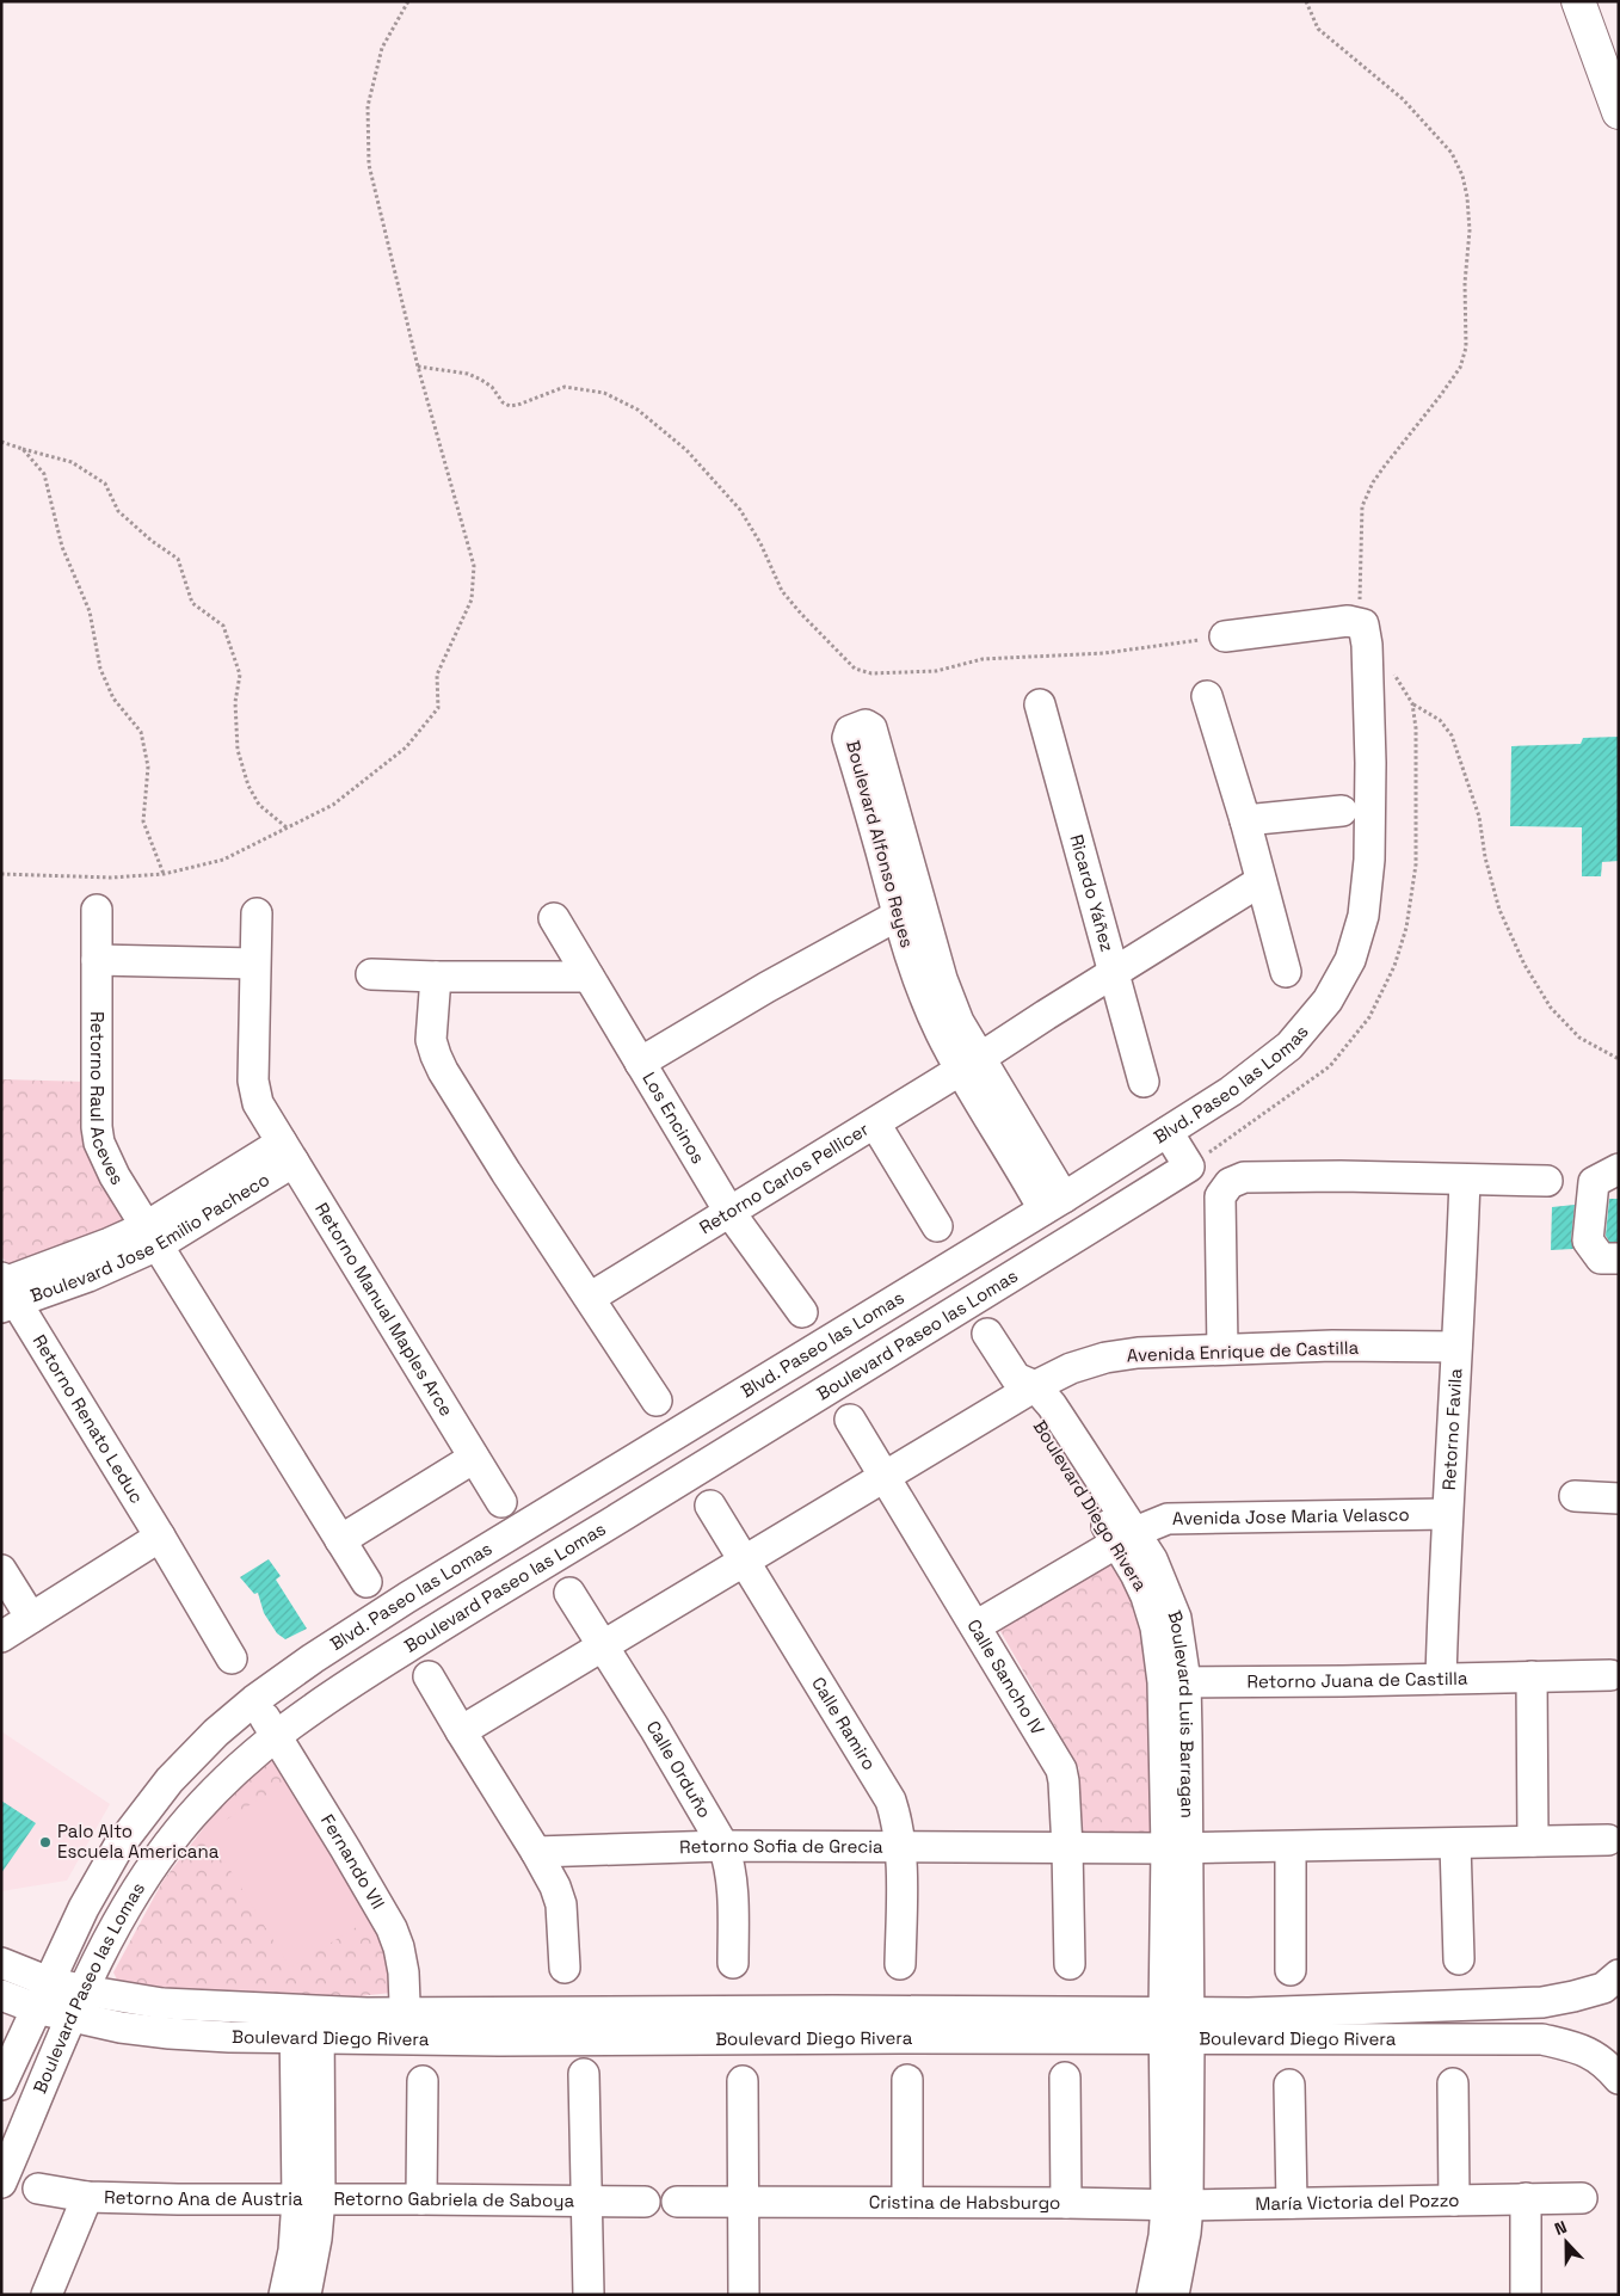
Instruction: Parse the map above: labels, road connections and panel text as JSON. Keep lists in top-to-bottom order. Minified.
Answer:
{"streets":{"street":["Boulevard Alfonso Reyes","Ricardo Yáñez","Blvd. Paseo las Lomas","Retorno Raul Aceves","Los Encinos","Retorno Carlos Pellicer","Boulevard Jose Emilio Pacheco","Retorno Manual Maples Arce","Boulevard Paseo las Lomas","Avenida Enrique de Castilla","Retorno Renato Leduc","Retorno Favila","Boulevard Diego Rivera","Avenida Jose Maria Velasco","Calle Sancho IV","Retorno Juana de Castilla","Boulevard Luis Barragan","Calle Ramiro","Calle Orduño","Retorno Sofia de Grecia","Fernando VII","Retorno Ana de Austria","Retorno Gabriela de Saboya","Cristina de Habsburgo","María Victoria del Pozzo"]},"crossings":[["Boulevard Alfonso Reyes","Blvd. Paseo las Lomas"],["Boulevard Alfonso Reyes","Retorno Carlos Pellicer"],["Ricardo Yáñez","Retorno Carlos Pellicer"],["Blvd. Paseo las Lomas","Boulevard Paseo las Lomas"],["Blvd. Paseo las Lomas","Boulevard Diego Rivera"],["Blvd. Paseo las Lomas","Fernando VII"],["Retorno Raul Aceves","Boulevard Jose Emilio Pacheco"],["Los Encinos","Retorno Carlos Pellicer"],["Boulevard Jose Emilio Pacheco","Retorno Manual Maples Arce"],["Boulevard Jose Emilio Pacheco","Retorno Renato Leduc"],["Boulevard Paseo las Lomas","Boulevard Diego Rivera"],["Boulevard Paseo las Lomas","Fernando VII"],["Avenida Enrique de Castilla","Retorno Favila"],["Avenida Enrique de Castilla","Boulevard Luis Barragan"],["Retorno Favila","Avenida Jose Maria Velasco"],["Retorno Favila","Retorno Juana de Castilla"],["Boulevard Diego Rivera","Boulevard Luis Barragan"],["Boulevard Diego Rivera","Fernando VII"],["Avenida Jose Maria Velasco","Calle Sancho IV"],["Avenida Jose Maria Velasco","Boulevard Luis Barragan"],["Calle Sancho IV","Retorno Sofia de Grecia"],["Retorno Juana de Castilla","Boulevard Luis Barragan"],["Boulevard Luis Barragan","Retorno Sofia de Grecia"],["Boulevard Luis Barragan","Cristina de Habsburgo"],["Boulevard Luis Barragan","María Victoria del Pozzo"],["Calle Ramiro","Retorno Sofia de Grecia"],["Calle Orduño","Retorno Sofia de Grecia"],["Retorno Ana de Austria","Retorno Gabriela de Saboya"],["Cristina de Habsburgo","María Victoria del Pozzo"]],"places":["Palo Alto Escuela Americana"],"north":"top"}
